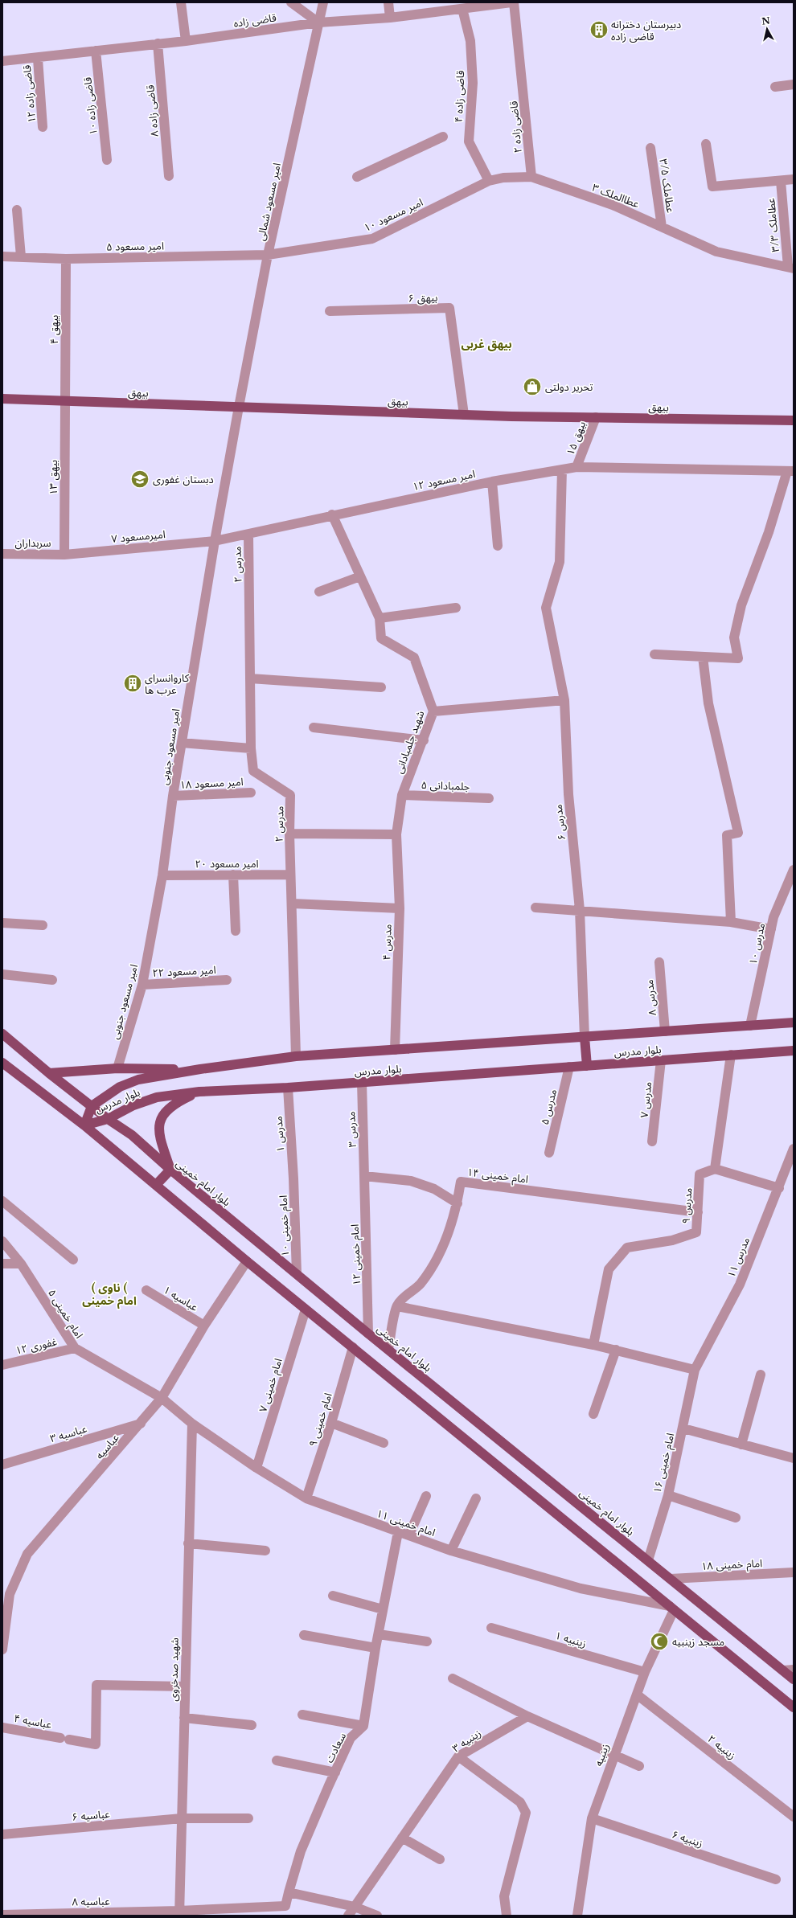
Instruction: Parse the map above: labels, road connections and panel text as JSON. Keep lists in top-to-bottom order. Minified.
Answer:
{"streets":{"main road":["بیهق","بلوار مدرس","بلوار امام خمینی"],"street":["قاضی زاده","قاضی زاده ۱۲","قاضی زاده ۴","قاضی زاده ۱۰","قاضی زاده ۸","قاضی زاده ۲","عطاملک ۳/۵","عطاالملک ۳","امیر مسعود شمالی","امیر مسعود ۱۰","عطاملک ۳/۳","امیر مسعود ۵","بیهق ۶","بیهق ۴","بیهق ۱۵","بیهق ۱۳","امیر مسعود ۱۲","امیرمسعود ۷","سربداران","مدرس ۲","شهید جلمبادانی","امیر مسعود جنوبی","امیر مسعود ۱۸","جلمبادانی ۵","مدرس ۶","امیر مسعود ۲۰","مدرس ۴","مدرس ۱۰","امیر مسعود ۲۲","مدرس ۸","مدرس ۷","مدرس ۵","مدرس ۳","مدرس ۱","امام خمینی ۱۴","مدرس ۹","امام خمینی ۱۰","امام خمینی ۱۲","مدرس ۱۱","عباسیه ۱","امام خمینی ۵","غفوری ۱۲","امام خمینی ۷","امام خمینی ۹","عباسیه ۳","عباسیه","امام خمینی ۱۶","امام خمینی ۱۱","امام خمینی ۱۸","زینبیه ۱","شهید صدخروی","عباسیه ۴","زینبیه ۳","زینبیه ۲","سعادت","زینبیه","عباسیه ۶","زینبیه ۶","عباسیه ۸"]},"crossings":[["قاضی زاده","قاضی زاده ۱۲"],["قاضی زاده","قاضی زاده ۴"],["قاضی زاده","قاضی زاده ۱۰"],["قاضی زاده","قاضی زاده ۸"],["قاضی زاده","قاضی زاده ۲"],["قاضی زاده","امیر مسعود شمالی"],["قاضی زاده ۴","امیر مسعود ۱۰"],["قاضی زاده ۲","عطاالملک ۳"],["عطاملک ۳/۵","عطاالملک ۳"],["عطاالملک ۳","امیر مسعود ۱۰"],["عطاالملک ۳","عطاملک ۳/۳"],["امیر مسعود شمالی","امیر مسعود ۱۰"],["امیر مسعود شمالی","امیر مسعود ۵"],["امیر مسعود شمالی","بیهق"],["امیر مسعود شمالی","امیر مسعود جنوبی"],["امیر مسعود ۱۰","امیر مسعود ۵"],["امیر مسعود ۵","بیهق ۴"],["بیهق ۶","بیهق"],["بیهق ۴","بیهق"],["بیهق ۴","بیهق ۱۳"],["بیهق","بیهق ۱۵"],["بیهق","بیهق ۱۳"],["بیهق","امیر مسعود جنوبی"],["بیهق ۱۵","امیر مسعود ۱۲"],["بیهق ۱۳","امیرمسعود ۷"],["بیهق ۱۳","سربداران"],["امیر مسعود ۱۲","امیرمسعود ۷"],["امیر مسعود ۱۲","مدرس ۲"],["امیر مسعود ۱۲","شهید جلمبادانی"],["امیر مسعود ۱۲","امیر مسعود جنوبی"],["امیر مسعود ۱۲","مدرس ۶"],["امیرمسعود ۷","سربداران"],["امیرمسعود ۷","امیر مسعود جنوبی"],["مدرس ۲","امیر مسعود ۲۰"],["مدرس ۲","بلوار مدرس"],["شهید جلمبادانی","جلمبادانی ۵"],["شهید جلمبادانی","مدرس ۴"],["امیر مسعود جنوبی","امیر مسعود ۱۸"],["امیر مسعود جنوبی","امیر مسعود ۲۰"],["امیر مسعود جنوبی","امیر مسعود ۲۲"],["مدرس ۶","بلوار مدرس"],["مدرس ۴","بلوار مدرس"],["مدرس ۱۰","بلوار مدرس"],["مدرس ۸","بلوار مدرس"],["بلوار مدرس","مدرس ۷"],["بلوار مدرس","مدرس ۵"],["بلوار مدرس","مدرس ۳"],["بلوار مدرس","مدرس ۱"],["بلوار مدرس","بلوار امام خمینی"],["مدرس ۳","امام خمینی ۱۲"],["مدرس ۱","امام خمینی ۱۰"],["امام خمینی ۱۴","بلوار امام خمینی"],["امام خمینی ۱۴","مدرس ۹"],["بلوار امام خمینی","امام خمینی ۱۰"],["بلوار امام خمینی","امام خمینی ۱۲"],["بلوار امام خمینی","امام خمینی ۱۶"],["بلوار امام خمینی","امام خمینی ۱۸"],["مدرس ۱۱","امام خمینی ۱۶"],["عباسیه ۱","عباسیه"],["امام خمینی ۵","غفوری ۱۲"],["امام خمینی ۵","عباسیه"],["امام خمینی ۵","امام خمینی ۱۱"],["امام خمینی ۷","امام خمینی ۱۱"],["امام خمینی ۹","امام خمینی ۱۱"],["عباسیه ۳","عباسیه"],["عباسیه","امام خمینی ۱۱"],["امام خمینی ۱۱","شهید صدخروی"],["امام خمینی ۱۱","زینبیه"],["زینبیه ۱","زینبیه"],["شهید صدخروی","عباسیه ۴"],["شهید صدخروی","سعادت"],["شهید صدخروی","عباسیه ۶"],["شهید صدخروی","عباسیه ۸"],["زینبیه ۲","زینبیه"],["سعادت","عباسیه ۸"],["زینبیه","زینبیه ۶"]],"districts":["بیهق غربی","( ناوی ( امام خمینی"],"places":{"building":["دبیرستان دخترانه قاضی زاده","کاروانسرای عرب ها"],"shop":["تحریر دولتی"],"school or university":["دبستان غفوری"],"mosque":["مسجد زینبیه"]},"north":"top"}
